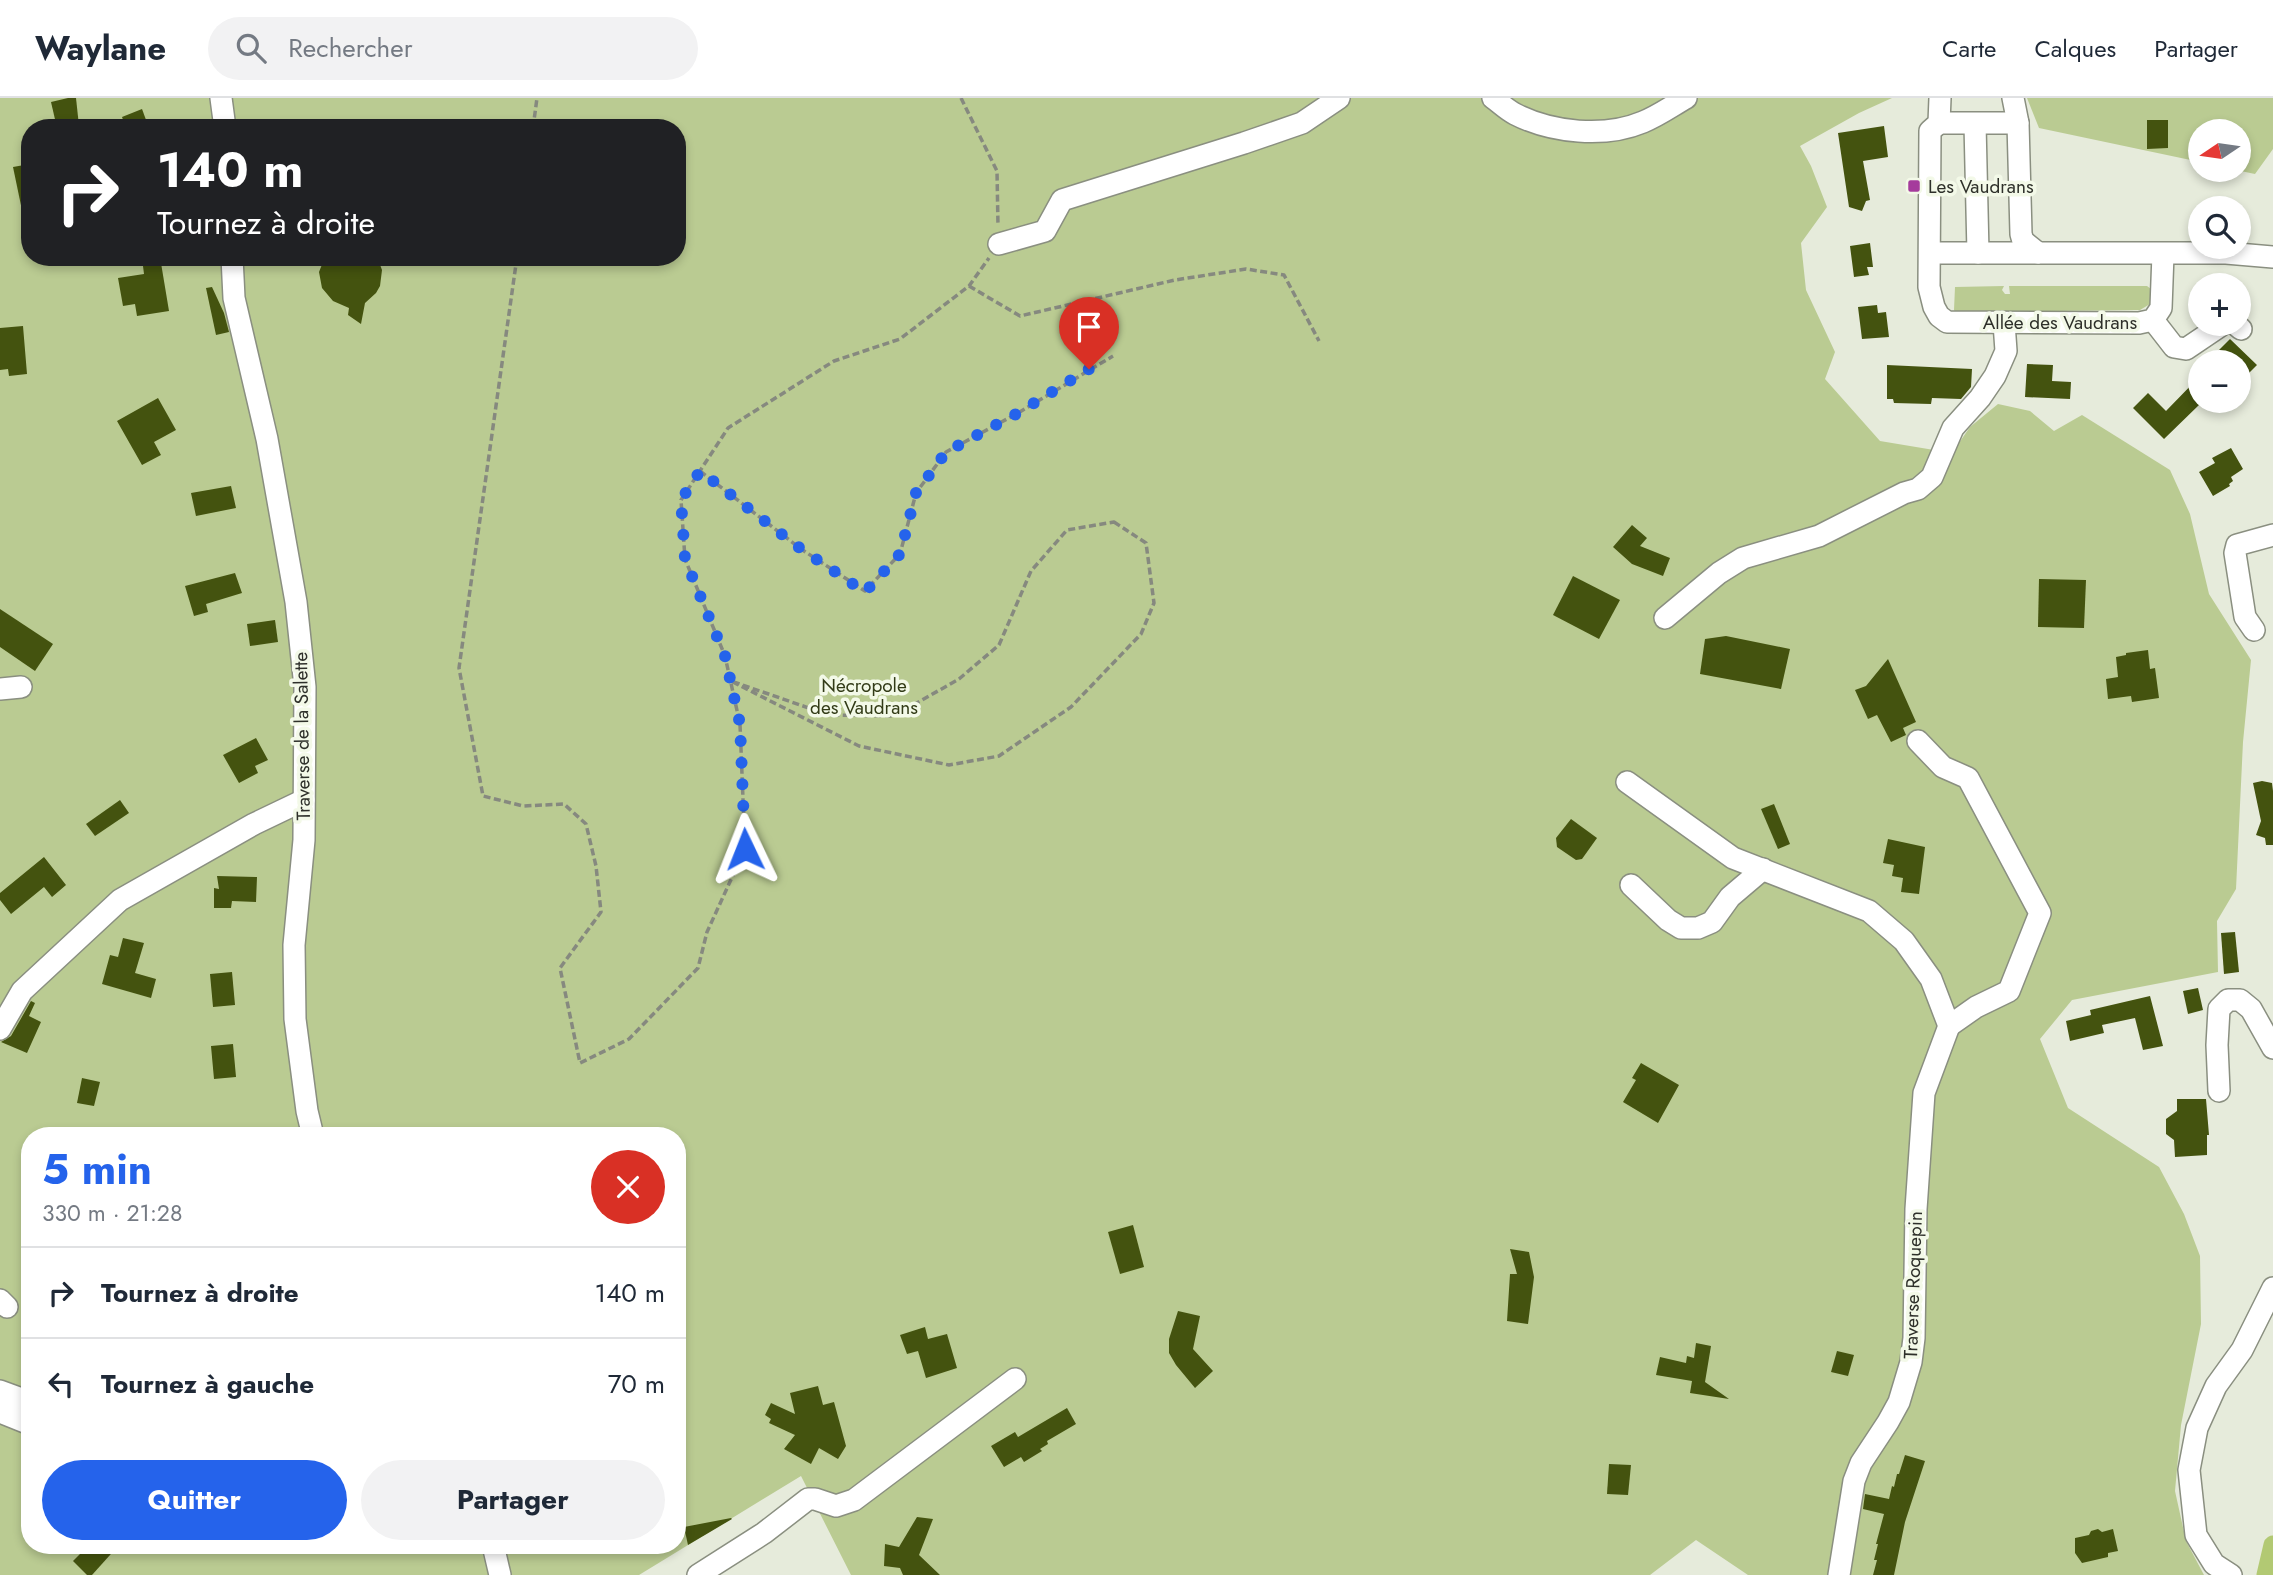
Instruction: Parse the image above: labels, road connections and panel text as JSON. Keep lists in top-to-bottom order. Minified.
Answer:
{"streets":{"street":["Allée des Vaudrans","Traverse de la Salette","Traverse Roquepin"]},"parks":["Nécropole des Vaudrans"],"places":{"transit":["Les Vaudrans"]},"north":"left","page":{"header":"Waylane","search":"Rechercher","nav":["Carte","Calques","Partager"],"map_buttons":["+","−"],"turn":["140 m","Tournez à droite"],"heading":["5 min","330 m · 21:28"],"list":[{"name":"Tournez à droite","value":"140 m"},{"name":"Tournez à gauche","value":"70 m"}],"buttons":["Quitter","Partager"]}}
